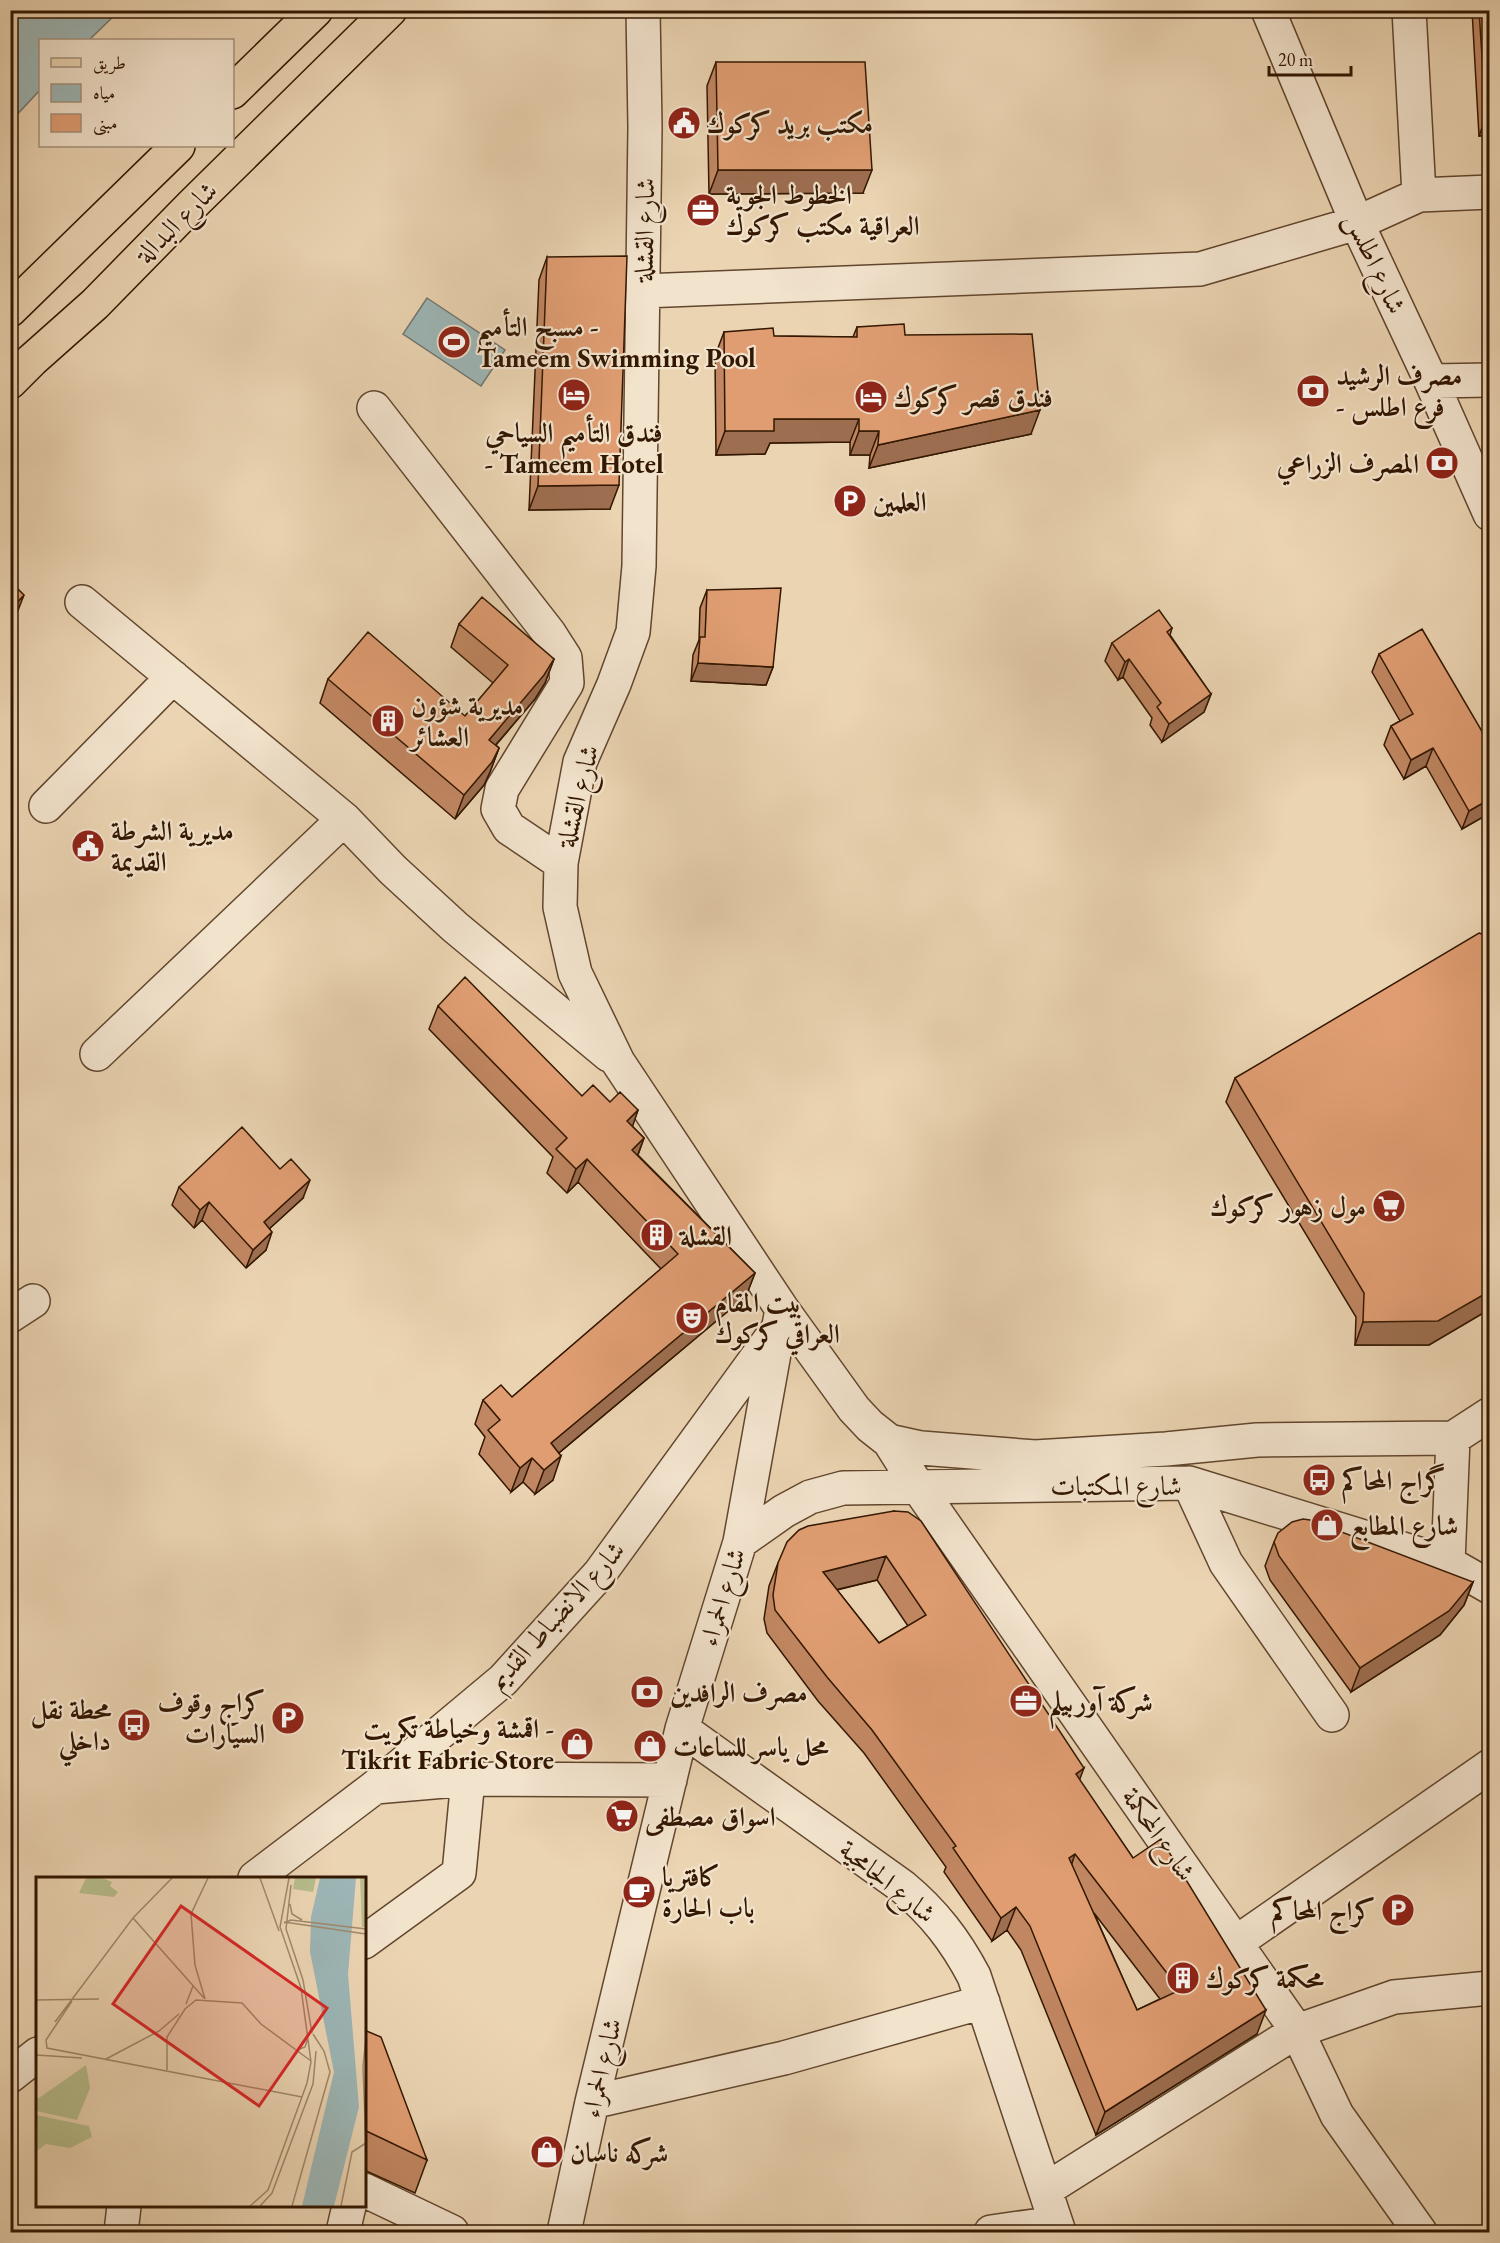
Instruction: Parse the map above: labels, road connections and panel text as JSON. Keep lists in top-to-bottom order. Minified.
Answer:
{"streets":{"main road":["شارع البدالة"],"street":["شارع القشلة","شارع اطلس","شارع المكتبات","شارع الحمراء","شارع الانضباط القديم","شارع المحكمة","شارع الجامجية"]},"crossings":[["شارع القشلة","شارع المكتبات"],["شارع القشلة","شارع الحمراء"],["شارع القشلة","شارع الانضباط القديم"],["شارع القشلة","شارع المحكمة"],["شارع المكتبات","شارع الحمراء"],["شارع المكتبات","شارع المحكمة"],["شارع الحمراء","شارع الانضباط القديم"],["شارع الحمراء","شارع الجامجية"]],"places":{"public building":["مكتب بريد كركوك","مديرية الشرطة القديمة"],"office":["الخطوط الجوية العراقية مكتب كركوك","شركة آوربيلم"],"sports":["مسبح التأميم - Tameem Swimming Pool"],"bank":["مصرف الرشيد - فرع اطلس","المصرف الزراعي","مصرف الرافدين"],"hotel":["فندق التأميم السياحي - Tameem Hotel","فندق قصر كركوك"],"parking":["العلمين","كراج وقوف السيارات","كراج المحاكم"],"building":["مديرية شؤون العشائر","القشلة","محكمة كركوك"],"supermarket":["مول زهور كركوك","اسواق مصطفى"],"theatre":["بيت المقام العراقي كركوك"],"bus stop":["گراج المحاكم","محطة نقل داخلي"],"shop":["شارع المطابع","اقمشة وخياطة تكريت - Tikrit Fabric Store","محل ياسر للساعات","شرکە ناسان"],"cafe":["كافتريا باب الحارة"]},"legend":["طريق","مياه","مبنى"],"scale_bar":"20 m"}
